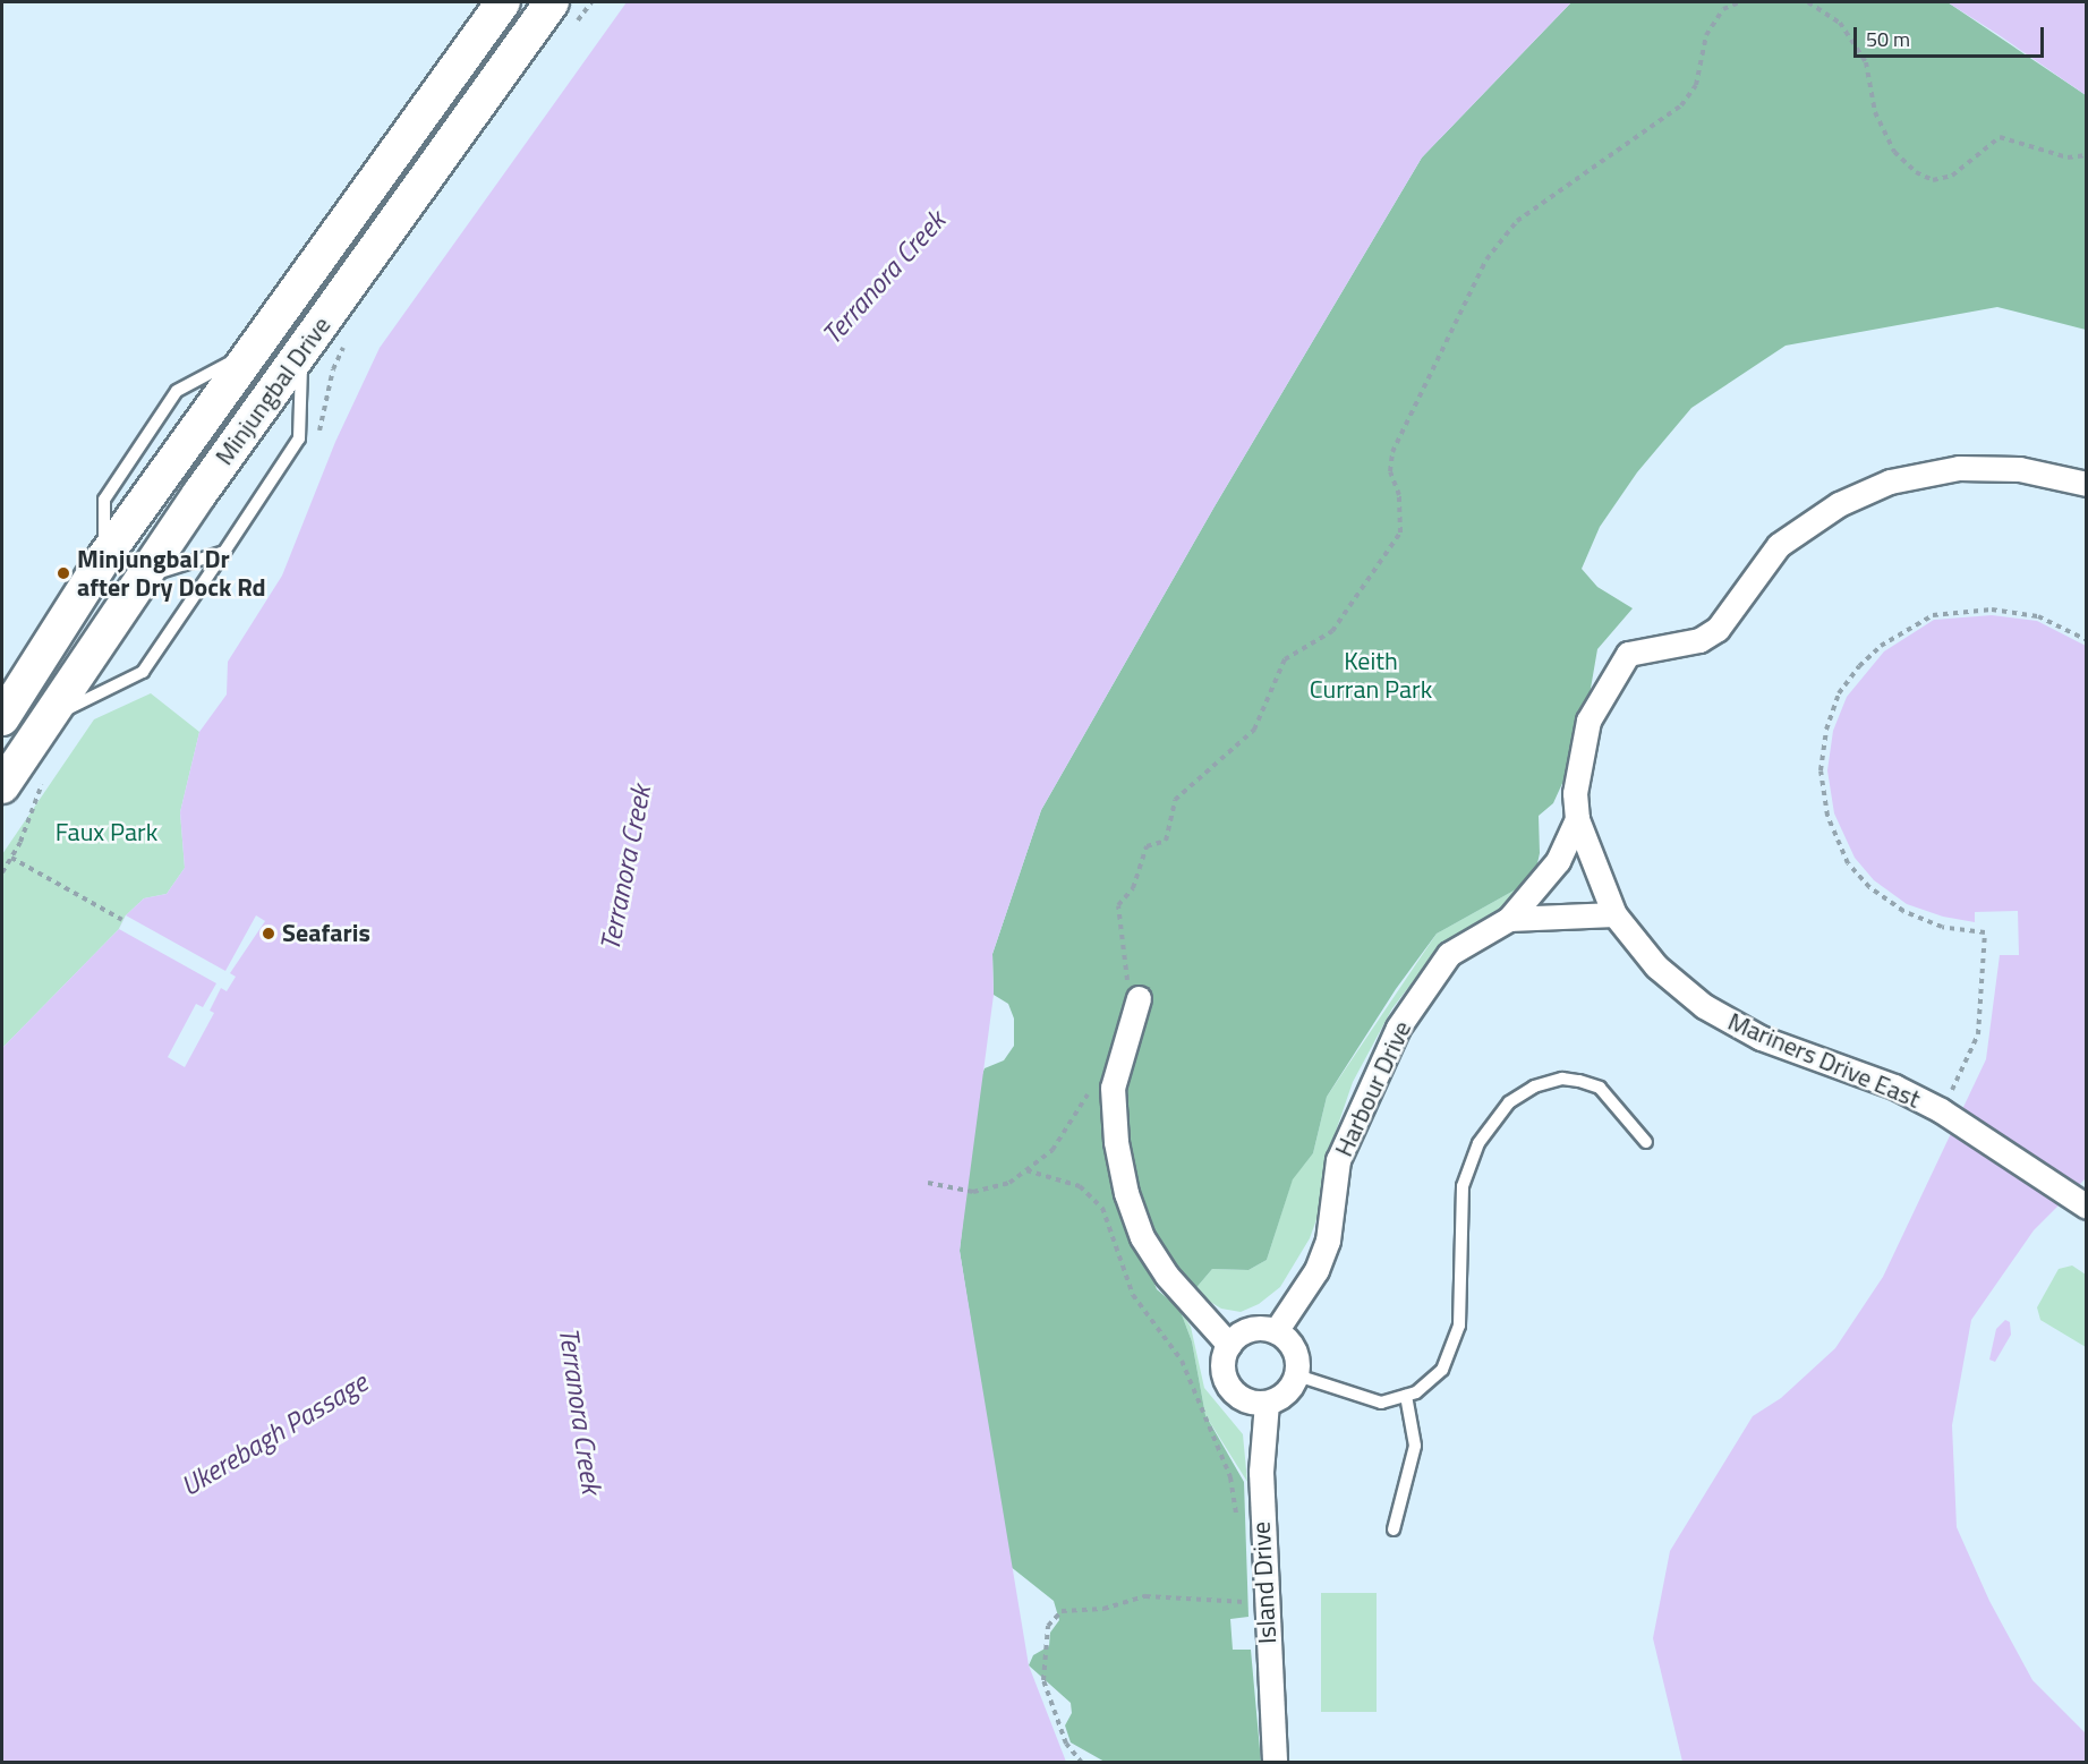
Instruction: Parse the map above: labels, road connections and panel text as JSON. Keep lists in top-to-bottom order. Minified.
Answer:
{"streets":{"main road":["Minjungbal Drive"],"street":["Mariners Drive East","Harbour Drive","Island Drive"]},"crossings":[["Mariners Drive East","Harbour Drive"],["Harbour Drive","Island Drive"]],"water":["Terranora Creek","Ukerebagh Passage"],"parks":["Keith Curran Park","Faux Park"],"places":["Minjungbal Dr after Dry Dock Rd","Seafaris"],"scale_bar":"50 m"}
